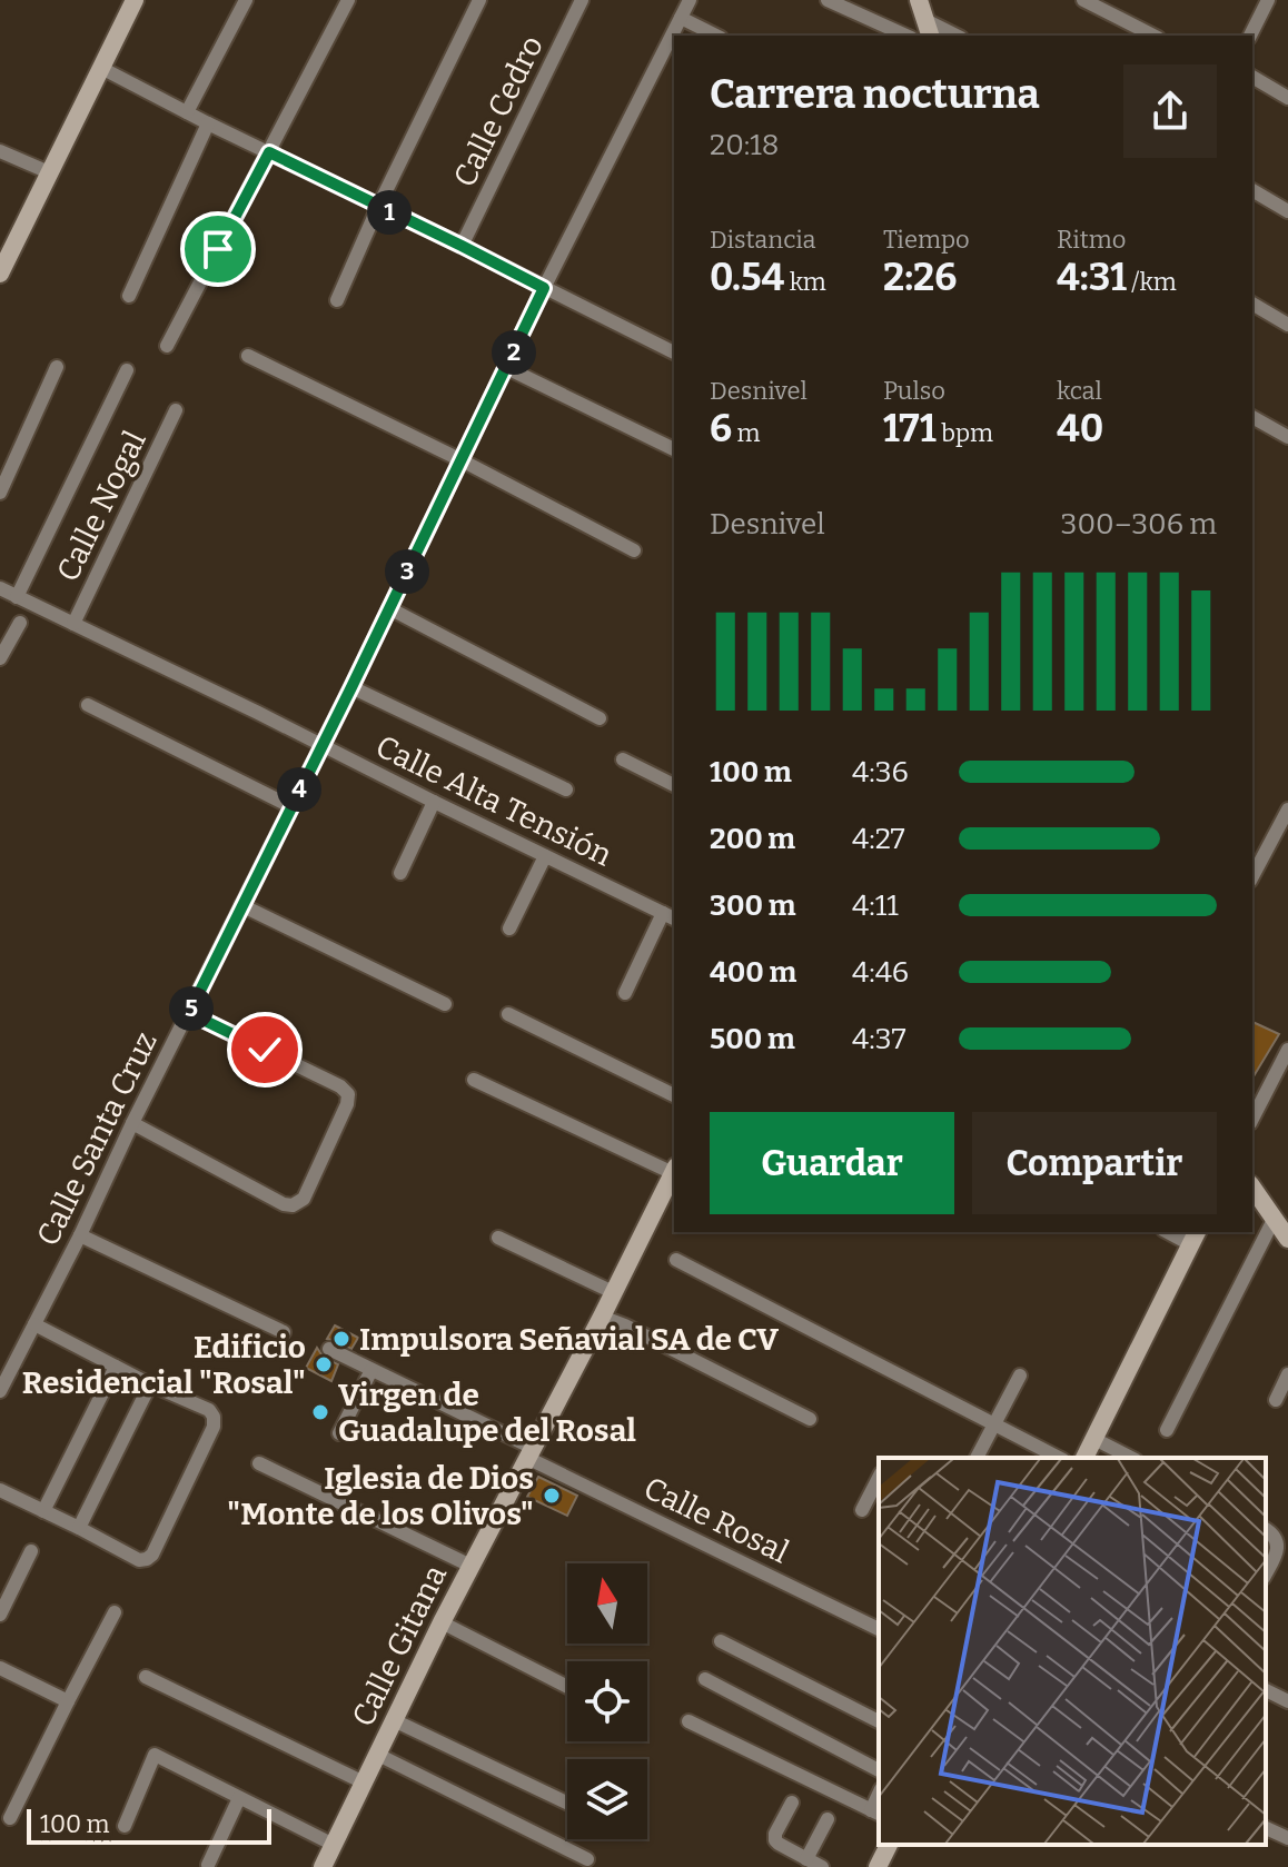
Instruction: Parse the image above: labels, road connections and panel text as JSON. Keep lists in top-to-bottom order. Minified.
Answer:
{"streets":{"street":["Calle Cedro","Calle Nogal","Calle Alta Tensión","Calle Santa Cruz","Calle Rosal","Calle Gitana"]},"crossings":[["Calle Nogal","Calle Alta Tensión"],["Calle Alta Tensión","Calle Santa Cruz"],["Calle Rosal","Calle Gitana"]],"places":["Impulsora Señavial SA de CV","Edificio Residencial \"Rosal\"","Virgen de Guadalupe del Rosal","Iglesia de Dios \"Monte de los Olivos\""],"scale_bar":"100 m","north":"top","page":{"heading":["Carrera nocturna","20:18"],"stats":[["Distancia","0.54 km"],["Tiempo","2:26"],["Ritmo","4:31 /km"],["Desnivel","6 m"],["Pulso","171 bpm"],["kcal","40"]],"pins":["1","2","3","4","5"],"chart":["Desnivel","300–306 m"],"list":[{"name":"100 m","note":"4:36"},{"name":"200 m","note":"4:27"},{"name":"300 m","note":"4:11"},{"name":"400 m","note":"4:46"},{"name":"500 m","note":"4:37"}],"buttons":["Guardar","Compartir"],"scale":"100 m"}}
